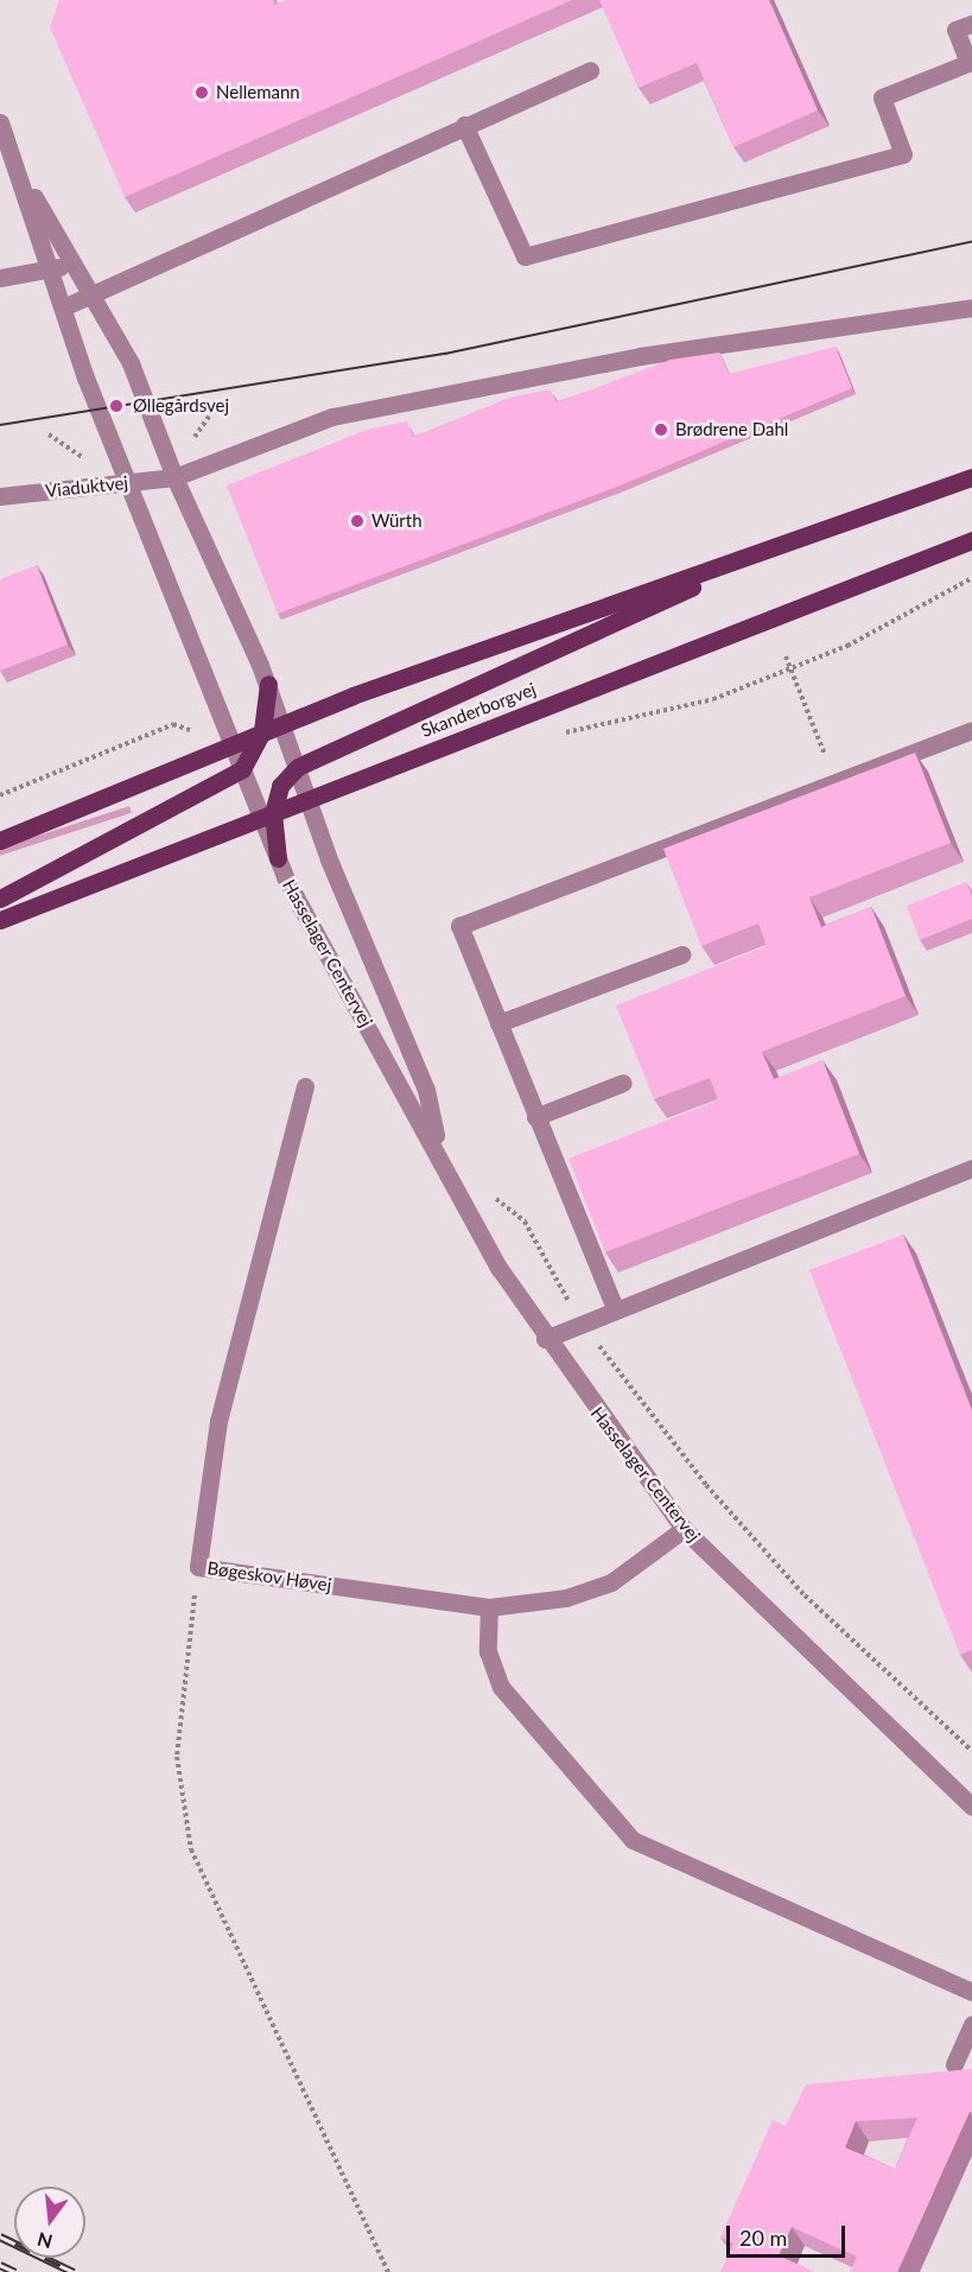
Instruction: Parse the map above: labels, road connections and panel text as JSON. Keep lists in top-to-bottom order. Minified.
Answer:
{"streets":{"main road":["Skanderborgvej"],"street":["Viaduktvej","Hasselager Centervej","Bøgeskov Høvej"]},"crossings":[["Skanderborgvej","Hasselager Centervej"],["Hasselager Centervej","Bøgeskov Høvej"]],"places":["Nellemann","Øllegårdsvej","Brødrene Dahl","Würth"],"scale_bar":"20 m","north":"bottom"}
